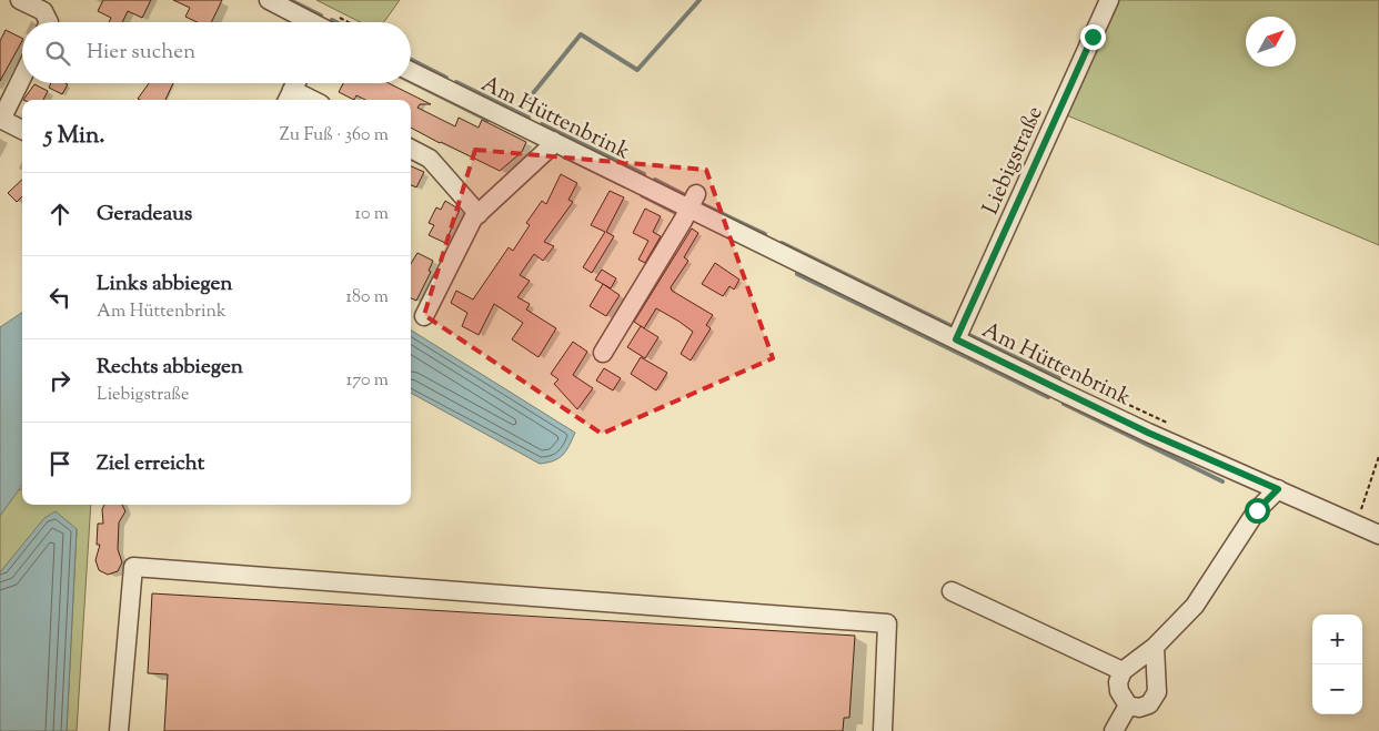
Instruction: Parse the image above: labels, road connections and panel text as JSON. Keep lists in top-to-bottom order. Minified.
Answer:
{"streets":{"street":["Am Hüttenbrink","Liebigstraße"]},"crossings":[["Am Hüttenbrink","Liebigstraße"]],"north":"top right","page":{"search":"Hier suchen","heading":["5 Min.","Zu Fuß · 360 m"],"list":[["Geradeaus","10 m"],["Links abbiegen","Am Hüttenbrink","180 m"],["Rechts abbiegen","Liebigstraße","170 m"],"Ziel erreicht"],"map_buttons":["+","−"]}}
